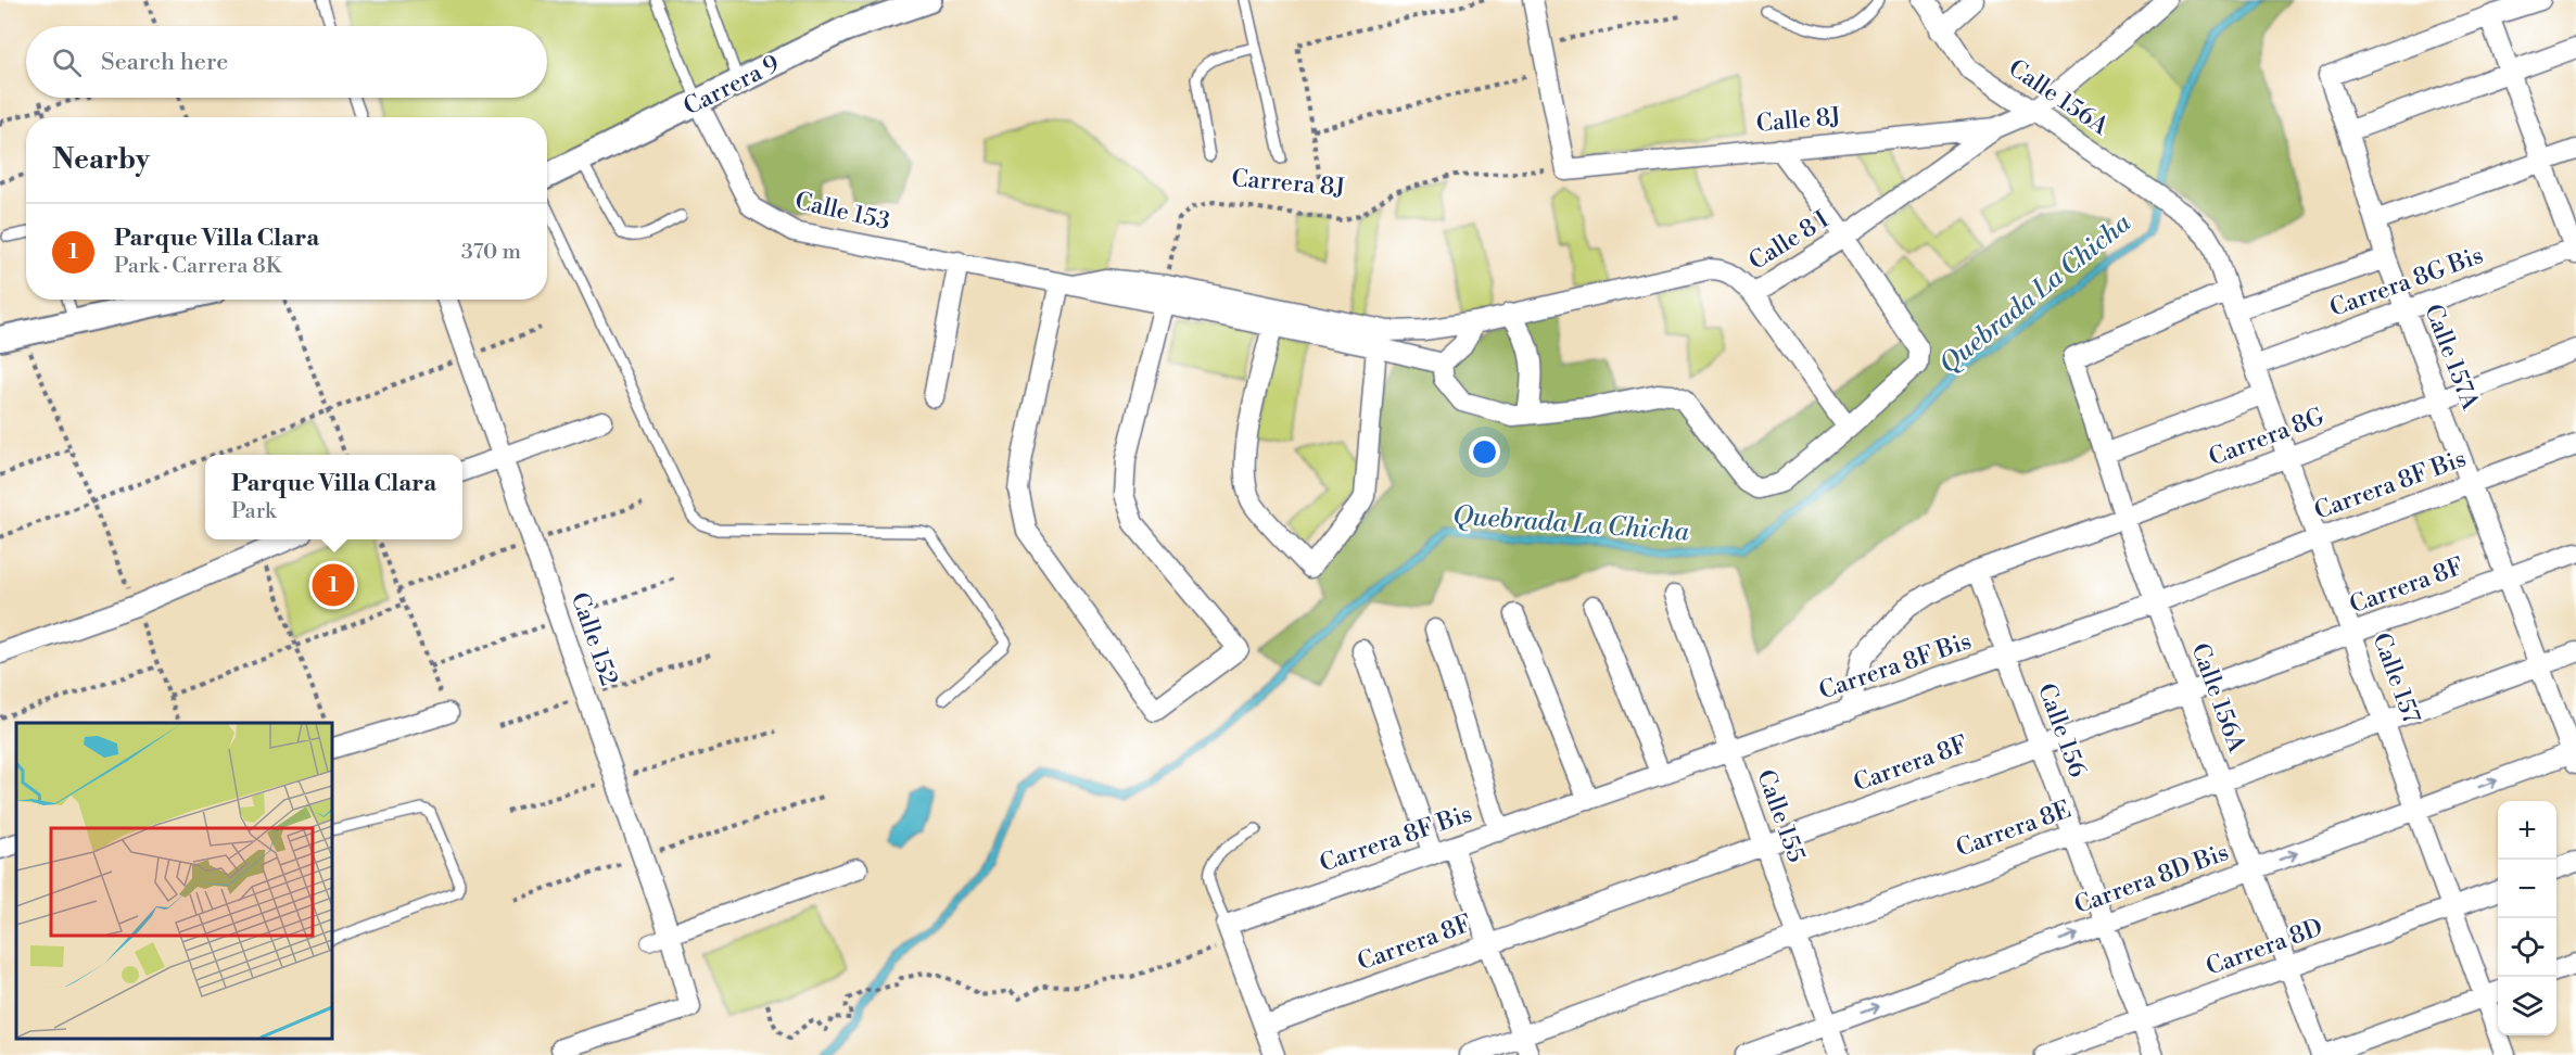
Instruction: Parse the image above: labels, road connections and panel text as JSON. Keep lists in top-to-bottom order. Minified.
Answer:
{"streets":{"street":["Carrera 9","Calle 156A","Calle 8J","Calle 153","Calle 8 I","Carrera 8G Bis","Calle 157A","Carrera 8G","Carrera 8F Bis","Carrera 8F","Calle 152","Calle 157","Calle 156","Calle 155","Carrera 8E","Carrera 8D Bis","Carrera 8D"],"path":["Carrera 8J"]},"crossings":[["Carrera 9","Calle 153"],["Calle 156A","Calle 8J"],["Calle 156A","Carrera 8G"],["Calle 156A","Carrera 8F Bis"],["Calle 156A","Carrera 8F"],["Calle 156A","Calle 157"],["Calle 156A","Carrera 8E"],["Calle 156A","Carrera 8D Bis"],["Calle 156A","Carrera 8D"],["Calle 8J","Carrera 8J"],["Calle 8J","Calle 8 I"],["Carrera 8J","Calle 153"],["Carrera 8J","Calle 8 I"],["Calle 153","Calle 8 I"],["Carrera 8G Bis","Calle 157A"],["Carrera 8G Bis","Calle 157"],["Calle 157A","Carrera 8G"],["Calle 157A","Carrera 8F Bis"],["Calle 157A","Carrera 8F"],["Calle 157A","Carrera 8E"],["Calle 157A","Carrera 8D Bis"],["Carrera 8G","Carrera 8F Bis"],["Carrera 8G","Calle 157"],["Carrera 8G","Calle 156"],["Carrera 8F Bis","Calle 157"],["Carrera 8F Bis","Calle 156"],["Carrera 8F Bis","Calle 155"],["Carrera 8F","Calle 157"],["Carrera 8F","Calle 156"],["Carrera 8F","Calle 155"],["Calle 157","Carrera 8E"],["Calle 157","Carrera 8D Bis"],["Calle 157","Carrera 8D"],["Calle 156","Carrera 8E"],["Calle 156","Carrera 8D Bis"],["Calle 156","Carrera 8D"],["Calle 155","Carrera 8E"],["Calle 155","Carrera 8D Bis"]],"one_way":["Carrera 8D Bis"],"water":["Quebrada La Chicha"],"page":{"search":"Search here","heading":"Nearby","list":[{"mark":"1","name":"Parque Villa Clara","note":"Park · Carrera 8K","value":"370 m"}],"popup":["Parque Villa Clara","Park"],"pins":"1","map_buttons":["+","−"]}}
